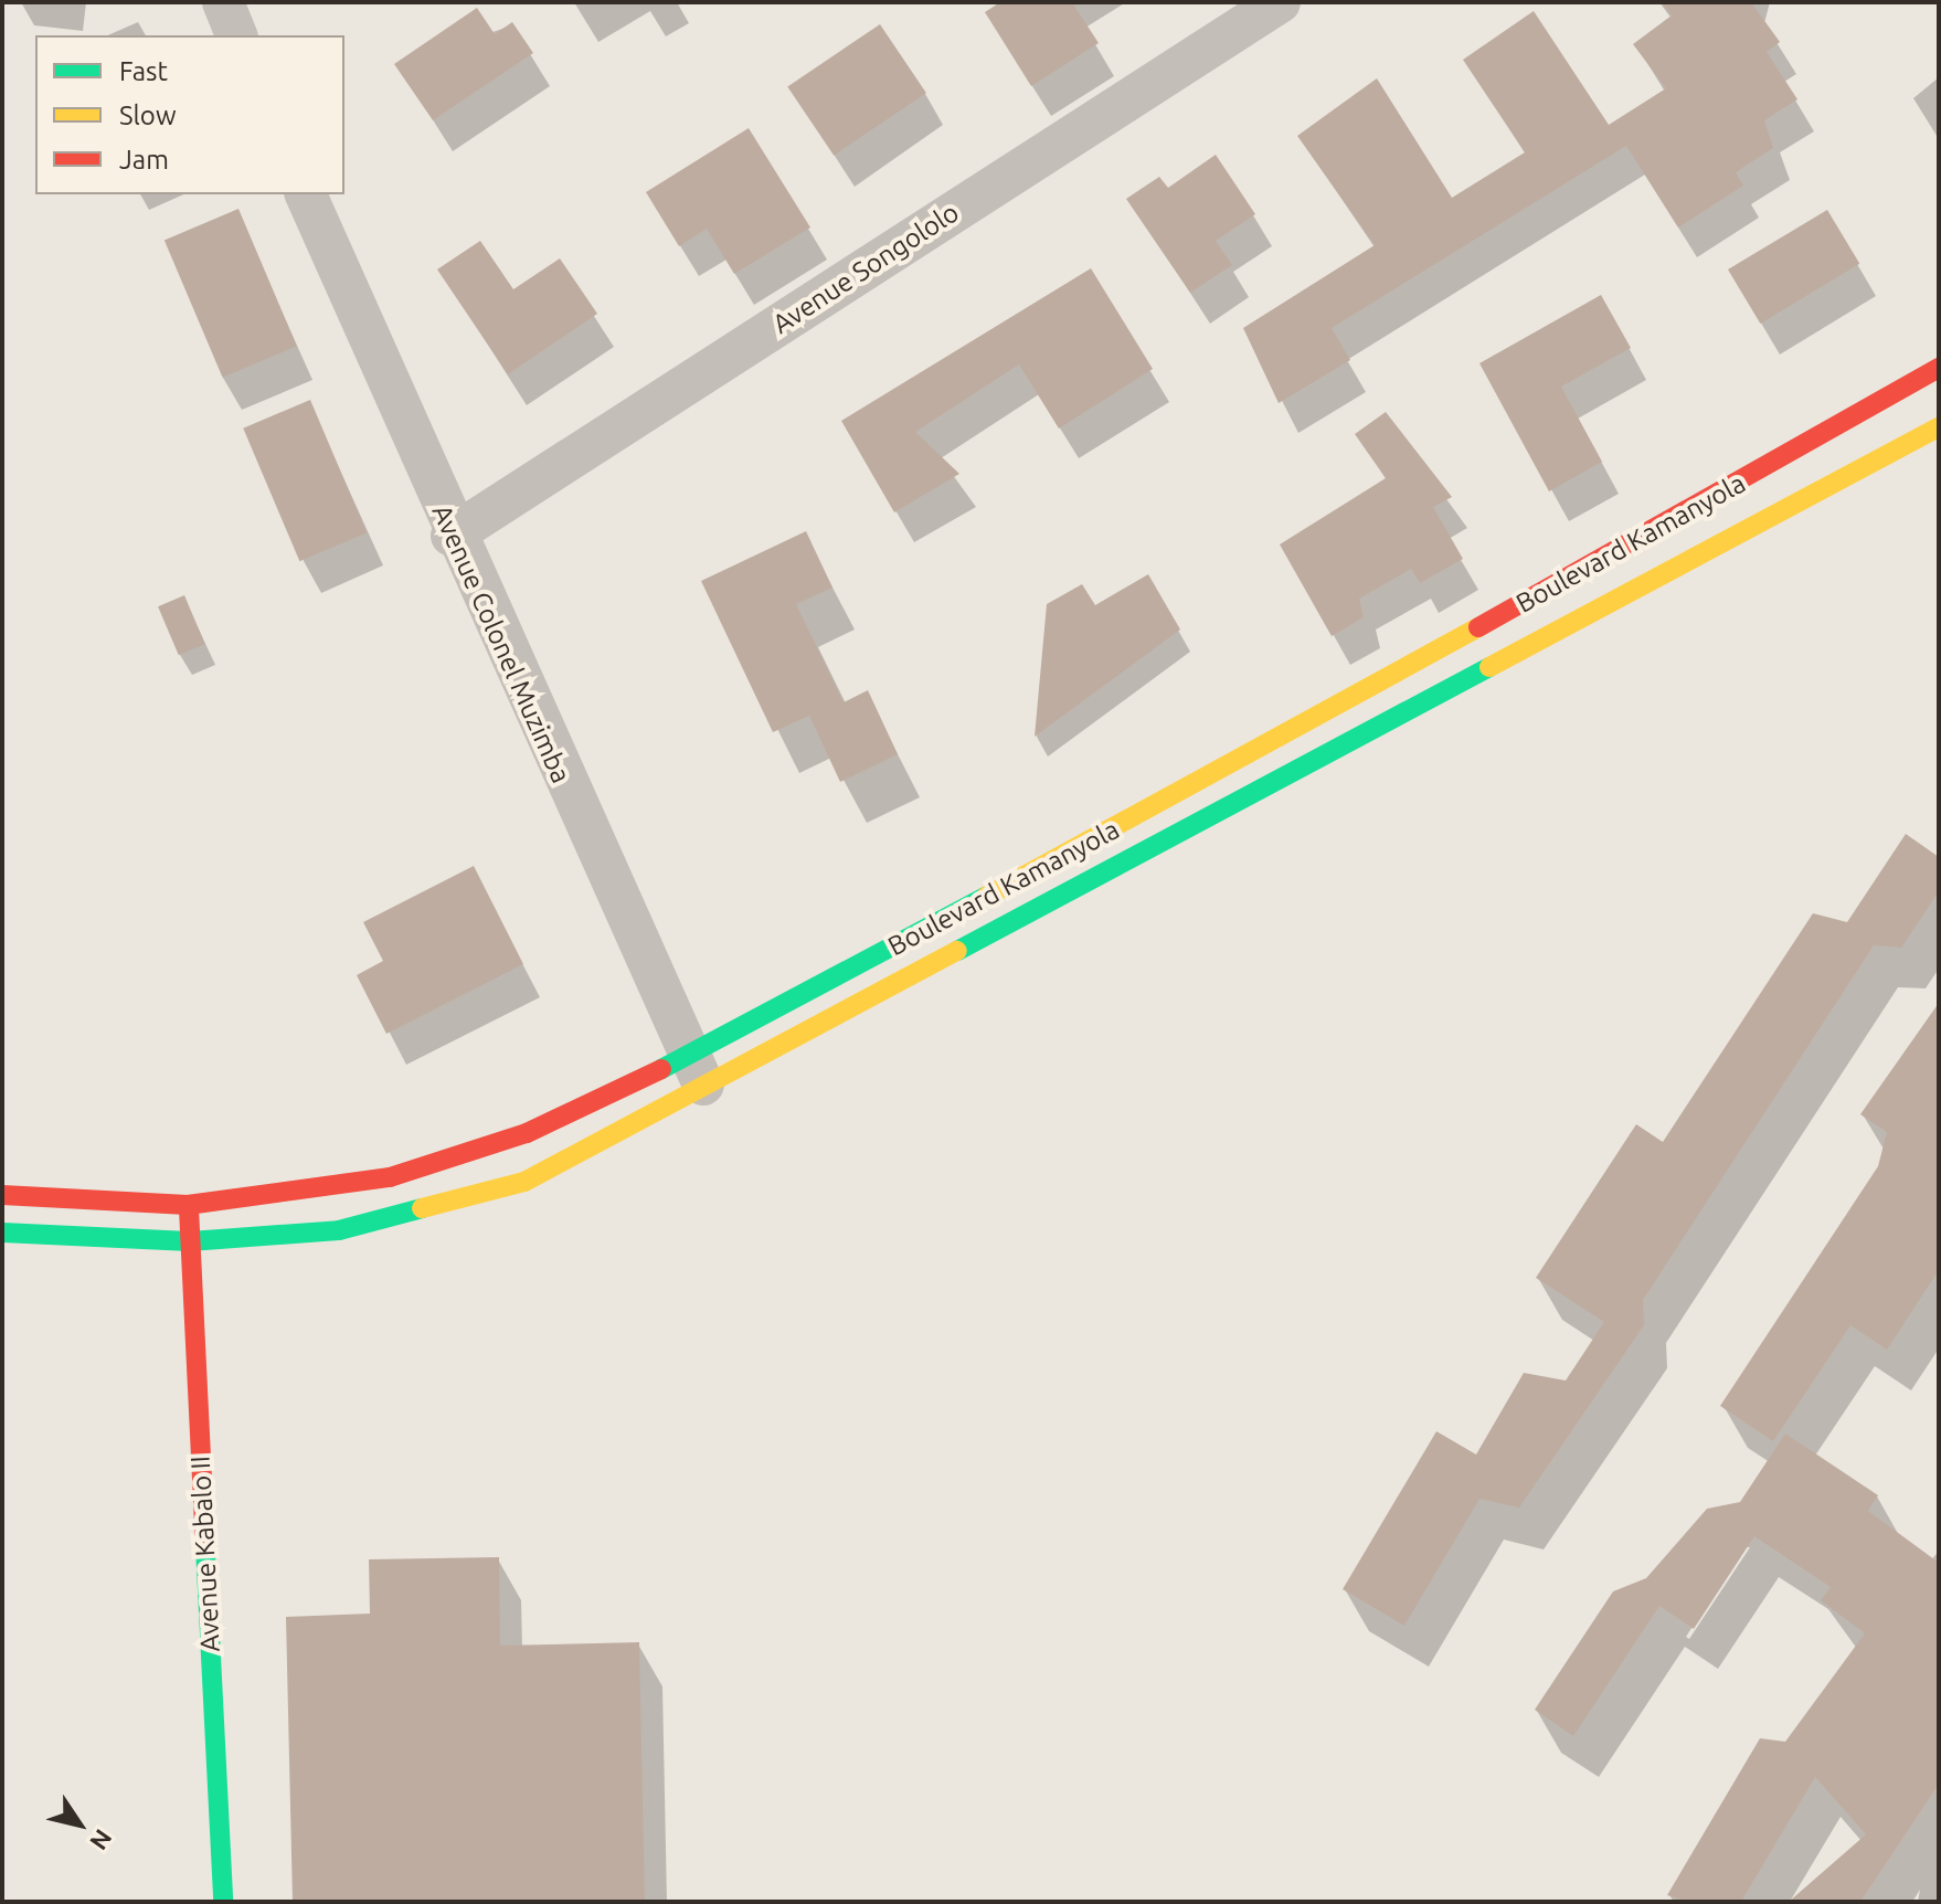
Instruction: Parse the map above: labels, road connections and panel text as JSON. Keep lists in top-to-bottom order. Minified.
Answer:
{"streets":{"main road":["Boulevard Kamanyola","Avenue Kabalo II"],"street":["Avenue Songololo","Avenue Colonel Muzimba"]},"crossings":[["Avenue Songololo","Avenue Colonel Muzimba"],["Boulevard Kamanyola","Avenue Colonel Muzimba"],["Boulevard Kamanyola","Avenue Kabalo II"]],"legend":["Fast","Slow","Jam"],"north":"bottom right"}
